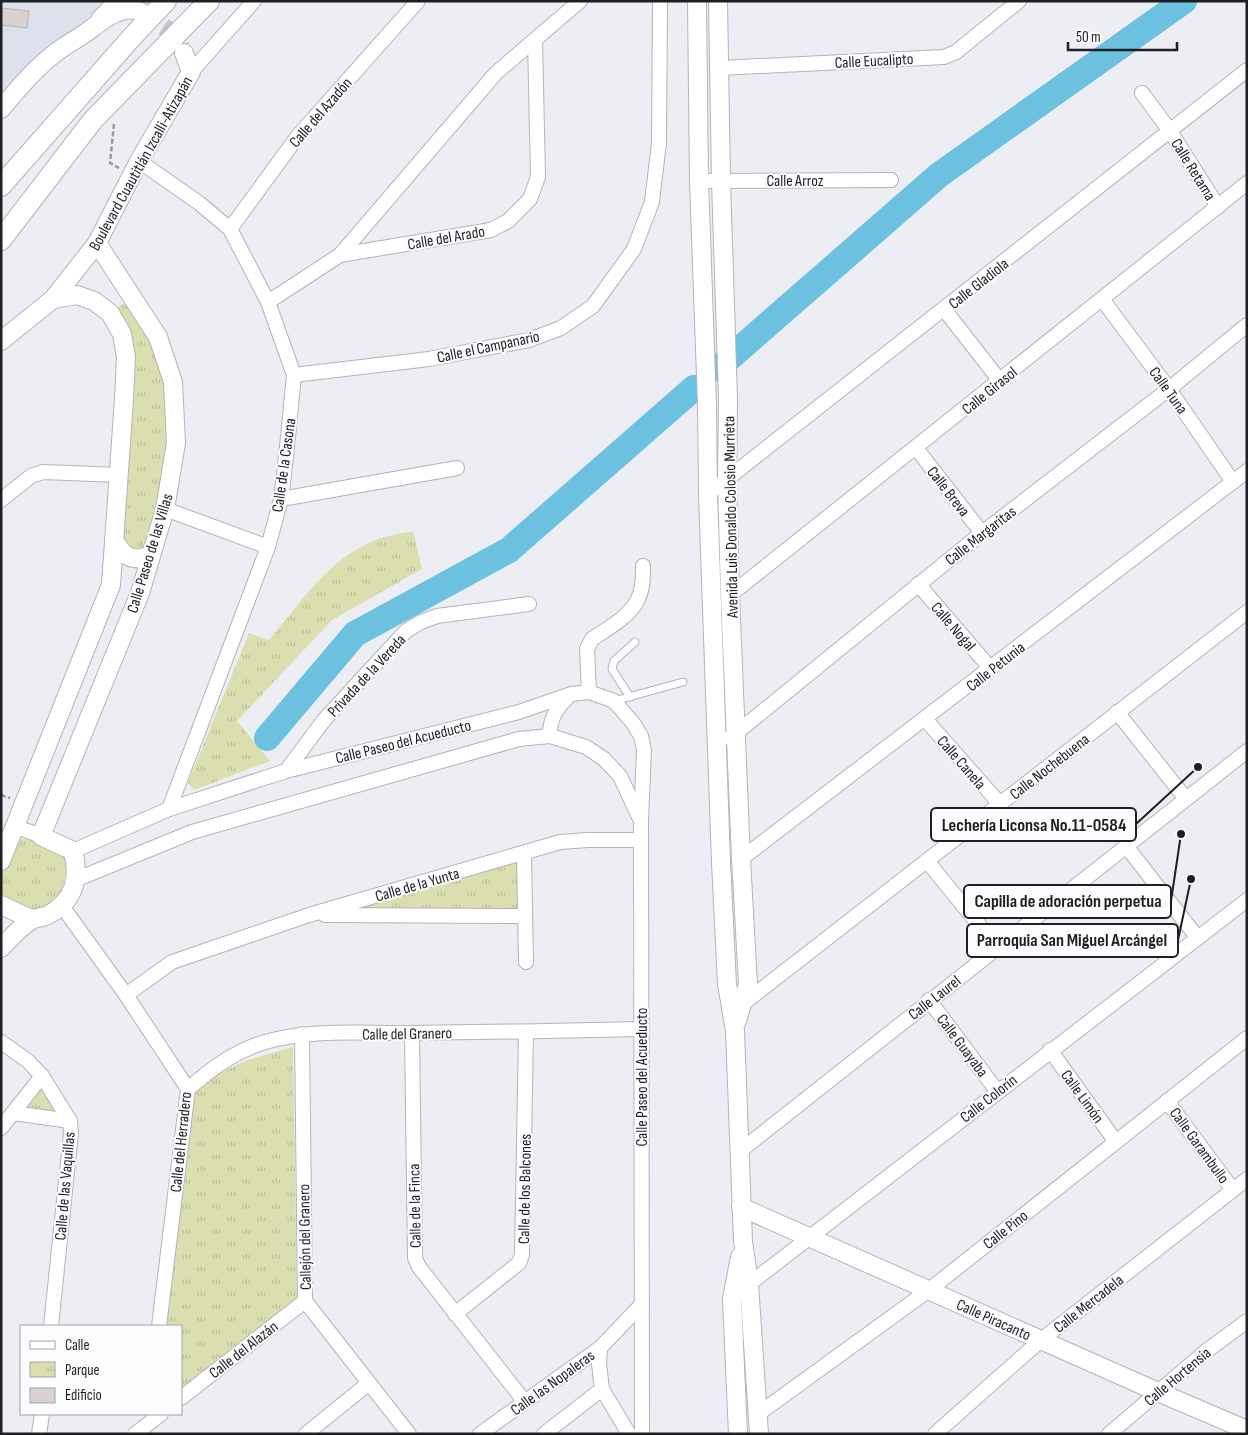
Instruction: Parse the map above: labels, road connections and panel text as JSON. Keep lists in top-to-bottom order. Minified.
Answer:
{"streets":{"street":["Calle Eucalipto","Calle del Azadón","Boulevard Cuautitlán Izcalli-Atizapán","Calle Retama","Calle Arroz","Calle del Arado","Calle Gladiola","Calle el Campanario","Calle Girasol","Calle Tuna","Calle de la Casona","Calle Breva","Avenida Luis Donaldo Colosio Murrieta","Calle Margaritas","Calle Paseo de las Villas","Calle Nogal","Calle Petunia","Privada de la Vereda","Calle Paseo del Acueducto","Calle Canela","Calle Nochebuena","Calle de la Yunta","Calle Laurel","Calle del Granero","Calle Guayaba","Calle Limón","Calle Colorín","Calle del Herradero","Calle Garambullo","Calle de las Vaquillas","Calle de los Balcones","Calle de la Finca","Calle Pino","Callejón del Granero","Calle Mercadela","Calle Piracanto","Calle del Alazán","Calle Hortensia","Calle las Nopaleras"]},"crossings":[["Calle Eucalipto","Avenida Luis Donaldo Colosio Murrieta"],["Calle del Azadón","Calle de la Casona"],["Boulevard Cuautitlán Izcalli-Atizapán","Calle de la Casona"],["Boulevard Cuautitlán Izcalli-Atizapán","Calle Paseo de las Villas"],["Calle Retama","Calle Gladiola"],["Calle Retama","Calle Girasol"],["Calle Arroz","Avenida Luis Donaldo Colosio Murrieta"],["Calle del Arado","Calle de la Casona"],["Calle Gladiola","Avenida Luis Donaldo Colosio Murrieta"],["Calle el Campanario","Calle de la Casona"],["Calle Girasol","Calle Tuna"],["Calle Girasol","Calle Breva"],["Calle Girasol","Avenida Luis Donaldo Colosio Murrieta"],["Calle Tuna","Calle Margaritas"],["Calle Tuna","Calle Petunia"],["Calle de la Casona","Calle Paseo del Acueducto"],["Calle Breva","Calle Margaritas"],["Avenida Luis Donaldo Colosio Murrieta","Calle Margaritas"],["Avenida Luis Donaldo Colosio Murrieta","Calle Petunia"],["Avenida Luis Donaldo Colosio Murrieta","Calle Nochebuena"],["Avenida Luis Donaldo Colosio Murrieta","Calle Laurel"],["Avenida Luis Donaldo Colosio Murrieta","Calle Colorín"],["Avenida Luis Donaldo Colosio Murrieta","Calle Pino"],["Avenida Luis Donaldo Colosio Murrieta","Calle Piracanto"],["Calle Margaritas","Calle Nogal"],["Calle Nogal","Calle Petunia"],["Calle Petunia","Calle Canela"],["Privada de la Vereda","Calle Paseo del Acueducto"],["Calle Paseo del Acueducto","Calle de la Yunta"],["Calle Paseo del Acueducto","Calle del Granero"],["Calle Canela","Calle Nochebuena"],["Calle de la Yunta","Calle del Herradero"],["Calle Laurel","Calle Guayaba"],["Calle del Granero","Calle del Herradero"],["Calle del Granero","Calle de los Balcones"],["Calle del Granero","Calle de la Finca"],["Calle del Granero","Callejón del Granero"],["Calle Guayaba","Calle Colorín"],["Calle Limón","Calle Colorín"],["Calle Limón","Calle Pino"],["Calle Colorín","Calle Piracanto"],["Calle Garambullo","Calle Pino"],["Calle Garambullo","Calle Mercadela"],["Calle de los Balcones","Calle de la Finca"],["Calle de la Finca","Calle las Nopaleras"],["Calle Pino","Calle Piracanto"],["Callejón del Granero","Calle del Alazán"],["Calle Mercadela","Calle Piracanto"],["Calle Piracanto","Calle Hortensia"]],"places":["Lechería Liconsa No.11-0584","Capilla de adoración perpetua","Parroquia San Miguel Arcángel"],"legend":["Calle","Parque","Edificio"],"scale_bar":"50 m"}
